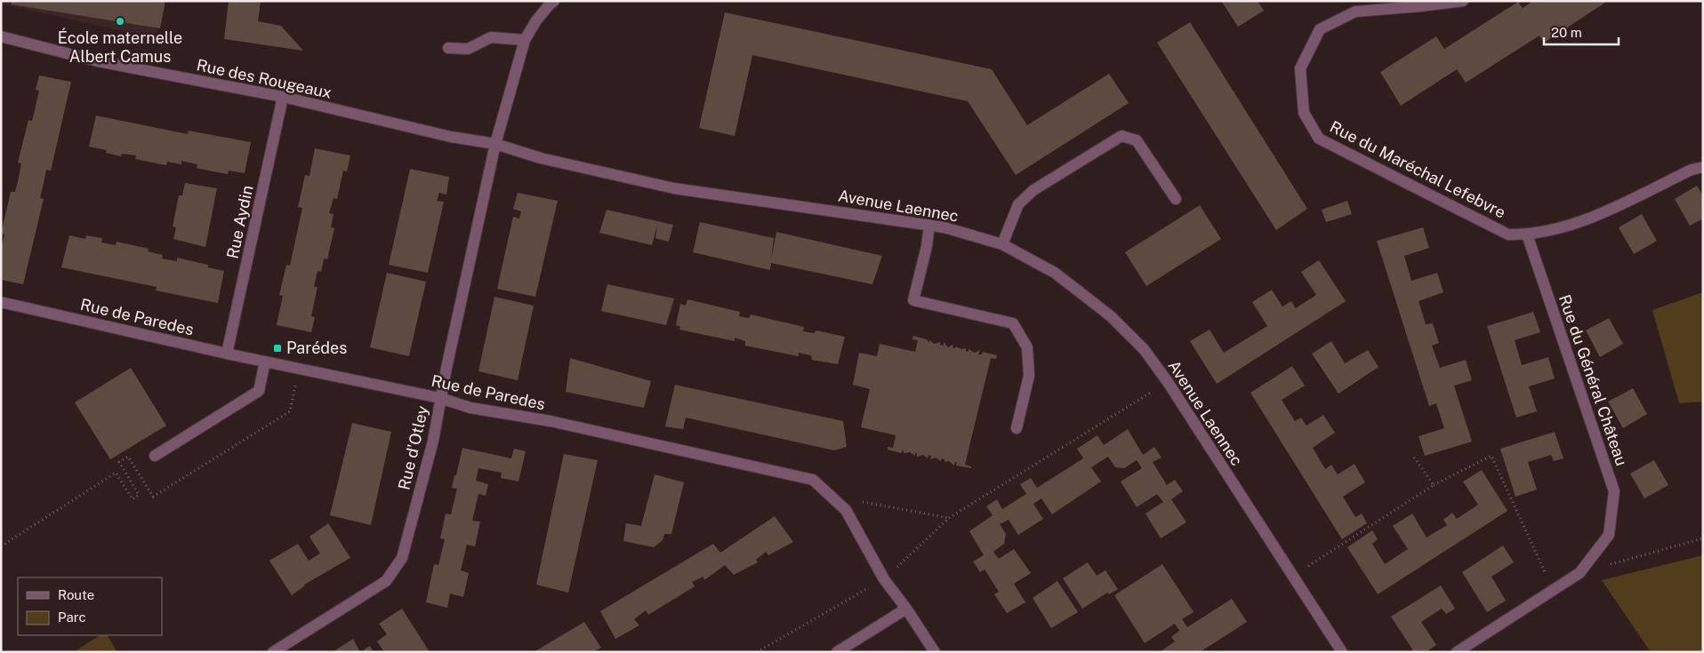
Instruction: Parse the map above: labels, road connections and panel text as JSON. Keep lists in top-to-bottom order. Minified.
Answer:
{"streets":{"street":["Rue des Rougeaux","Rue du Maréchal Lefebvre","Avenue Laennec","Rue Aydin","Rue de Paredes","Rue du Général Château","Rue d'Otley"]},"crossings":[["Rue des Rougeaux","Avenue Laennec"],["Rue des Rougeaux","Rue Aydin"],["Rue des Rougeaux","Rue d'Otley"],["Rue du Maréchal Lefebvre","Rue du Général Château"],["Avenue Laennec","Rue d'Otley"],["Rue Aydin","Rue de Paredes"],["Rue de Paredes","Rue d'Otley"]],"places":{"other":["École maternelle Albert Camus"],"transit":["Parédes"]},"legend":["Route","Parc"],"scale_bar":"20 m"}
